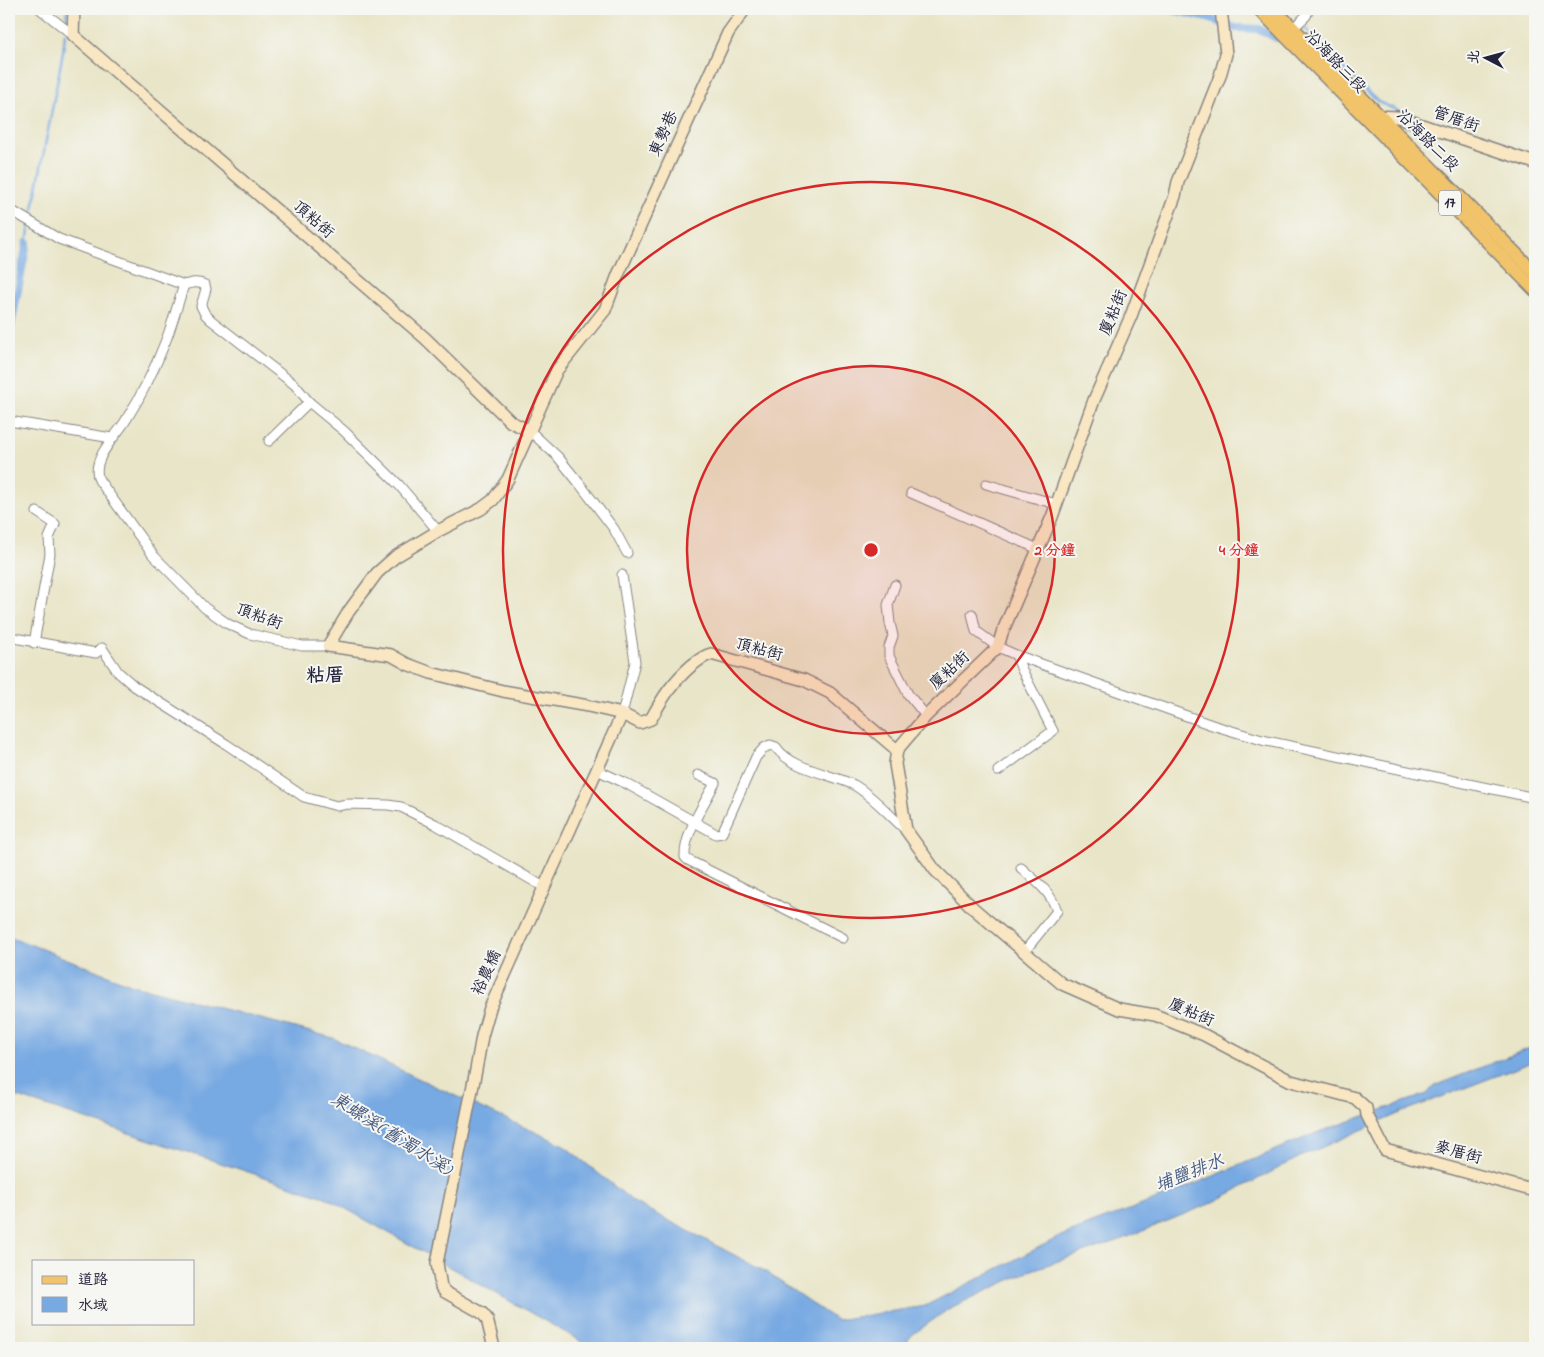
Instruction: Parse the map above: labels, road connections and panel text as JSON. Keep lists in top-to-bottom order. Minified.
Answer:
{"streets":{"main road":["沿海路三段","沿海路二段","17"],"street":["管厝街","東勢巷","頂粘街","廈粘街","裕農橋","麥厝街"]},"crossings":[["沿海路三段","管厝街"],["沿海路三段","沿海路二段"],["管厝街","沿海路二段"],["東勢巷","頂粘街"],["頂粘街","廈粘街"],["頂粘街","裕農橋"],["廈粘街","麥厝街"]],"districts":["粘厝"],"water":["東螺溪(舊濁水溪)","埔鹽排水"],"legend":["道路","水域"],"north":"left","rings":["2 分鐘","4 分鐘"]}
